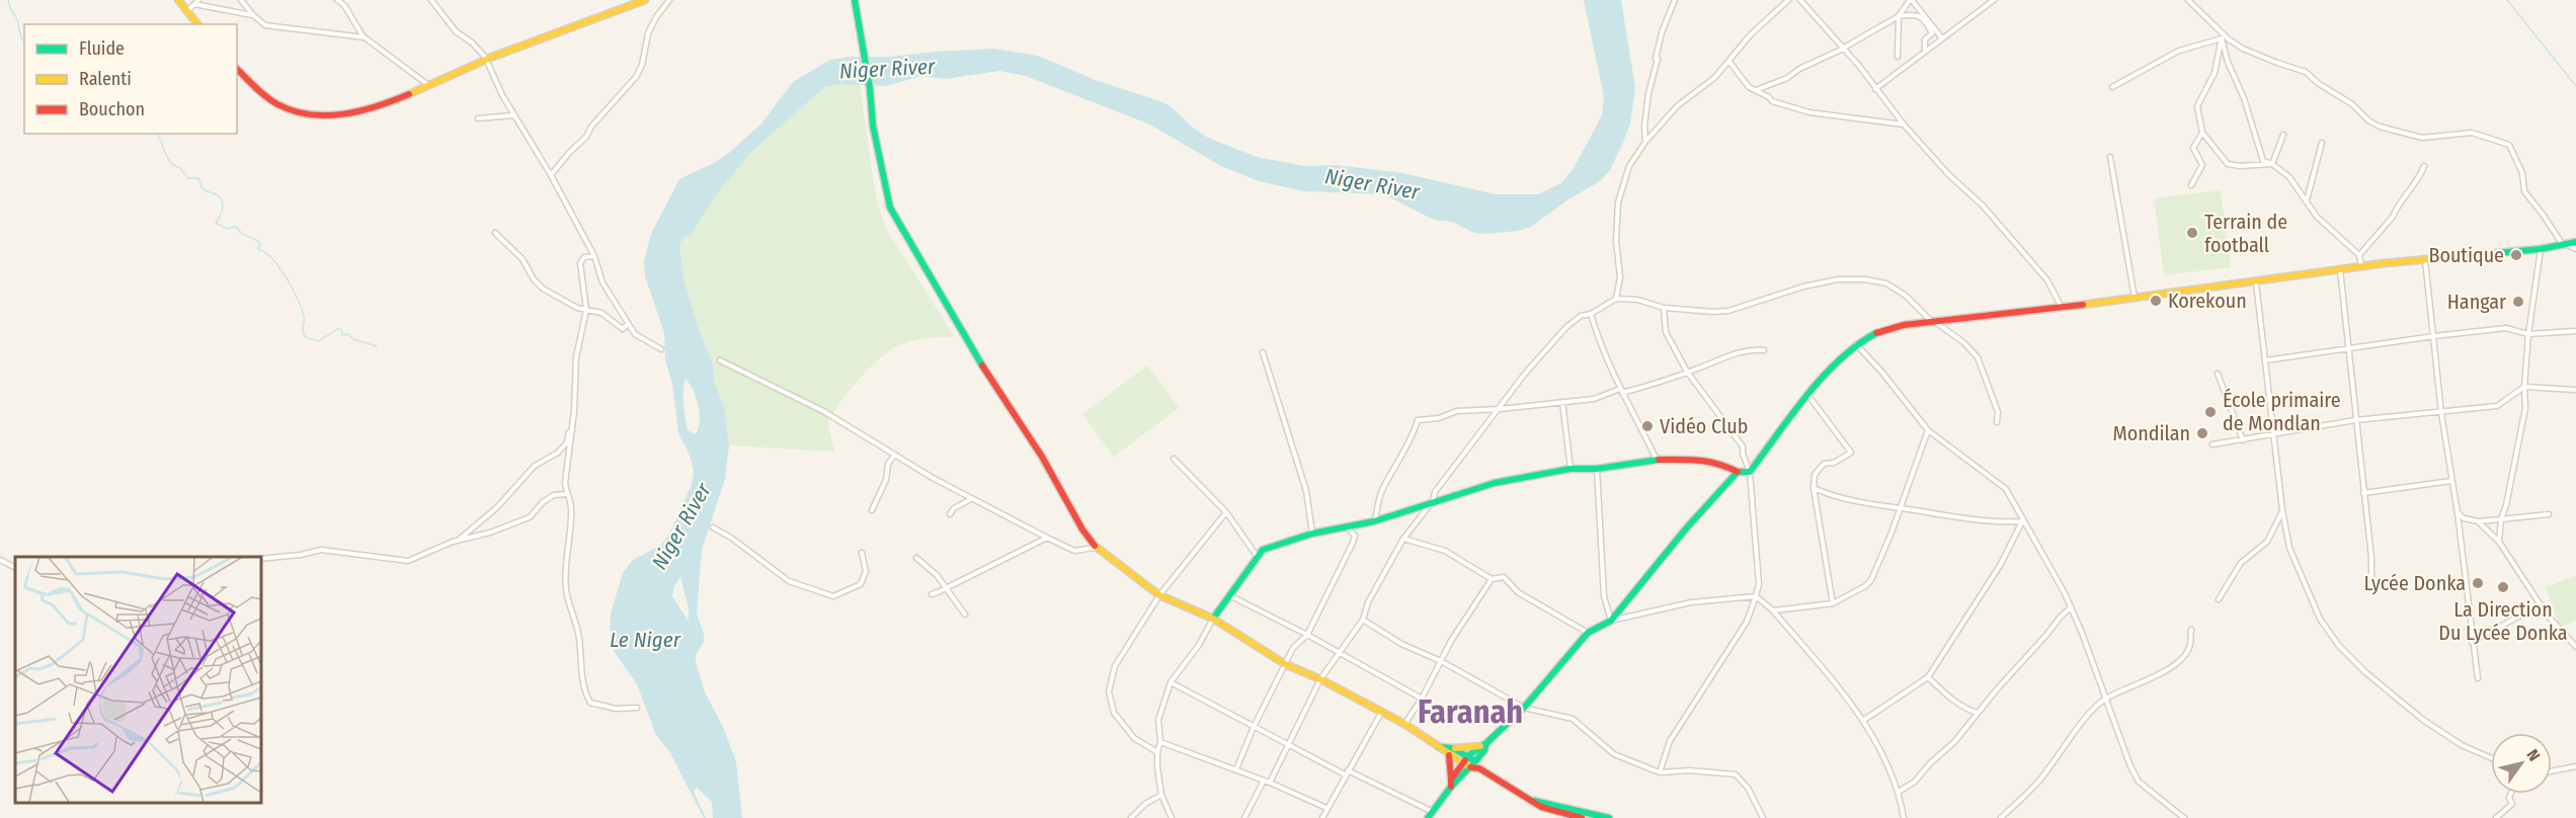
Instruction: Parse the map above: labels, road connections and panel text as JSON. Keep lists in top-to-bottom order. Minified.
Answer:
{"districts":["Faranah"],"water":["Niger River","Le Niger"],"places":["Terrain de football","Boutique","Korekoun","Hangar","École primaire de Mondlan","Vidéo Club","Mondilan","Lycée Donka","La Direction Du Lycée Donka"],"legend":["Fluide","Ralenti","Bouchon"],"north":"top right"}
